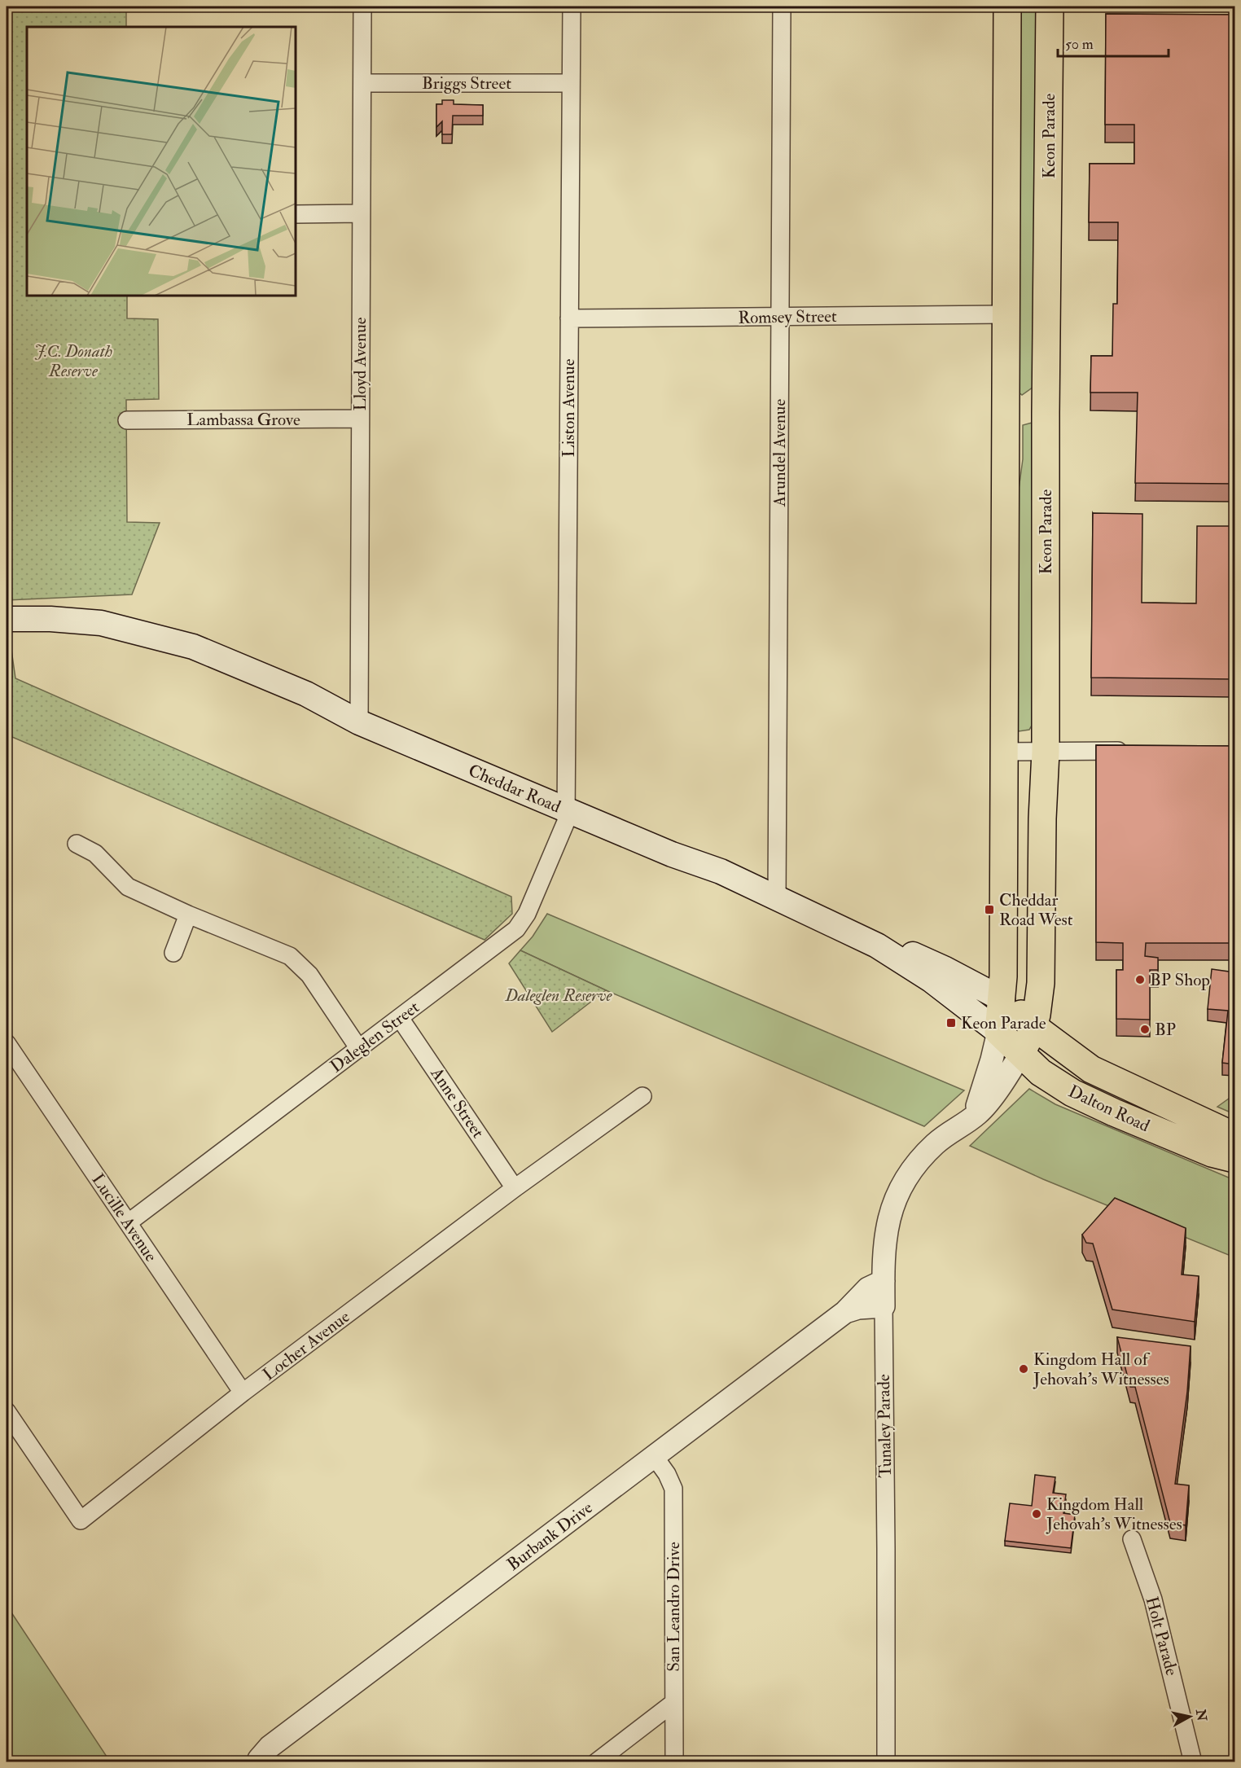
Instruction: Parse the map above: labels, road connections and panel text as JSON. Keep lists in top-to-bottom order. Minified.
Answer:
{"streets":{"main road":["Keon Parade","Cheddar Road","Dalton Road"],"street":["Briggs Street","Romsey Street","Lloyd Avenue","Liston Avenue","Lambassa Grove","Arundel Avenue","Daleglen Street","Anne Street","Lucille Avenue","Locher Avenue","Tunaley Parade","Burbank Drive","San Leandro Drive","Holt Parade"]},"crossings":[["Briggs Street","Lloyd Avenue"],["Briggs Street","Liston Avenue"],["Keon Parade","Dalton Road"],["Keon Parade","Tunaley Parade"],["Romsey Street","Liston Avenue"],["Romsey Street","Arundel Avenue"],["Lloyd Avenue","Lambassa Grove"],["Lloyd Avenue","Cheddar Road"],["Liston Avenue","Cheddar Road"],["Liston Avenue","Daleglen Street"],["Arundel Avenue","Cheddar Road"],["Cheddar Road","Daleglen Street"],["Cheddar Road","Dalton Road"],["Cheddar Road","Tunaley Parade"],["Daleglen Street","Anne Street"],["Daleglen Street","Lucille Avenue"],["Anne Street","Locher Avenue"],["Dalton Road","Tunaley Parade"],["Lucille Avenue","Locher Avenue"],["Tunaley Parade","Burbank Drive"],["Burbank Drive","San Leandro Drive"]],"parks":["J.C. Donath Reserve","Daleglen Reserve"],"places":{"transit":["Cheddar Road West","Keon Parade"],"other":["BP Shop","BP","Kingdom Hall of Jehovah's Witnesses","Kingdom Hall Jehovah's Witnesses"]},"scale_bar":"50 m","north":"right"}
